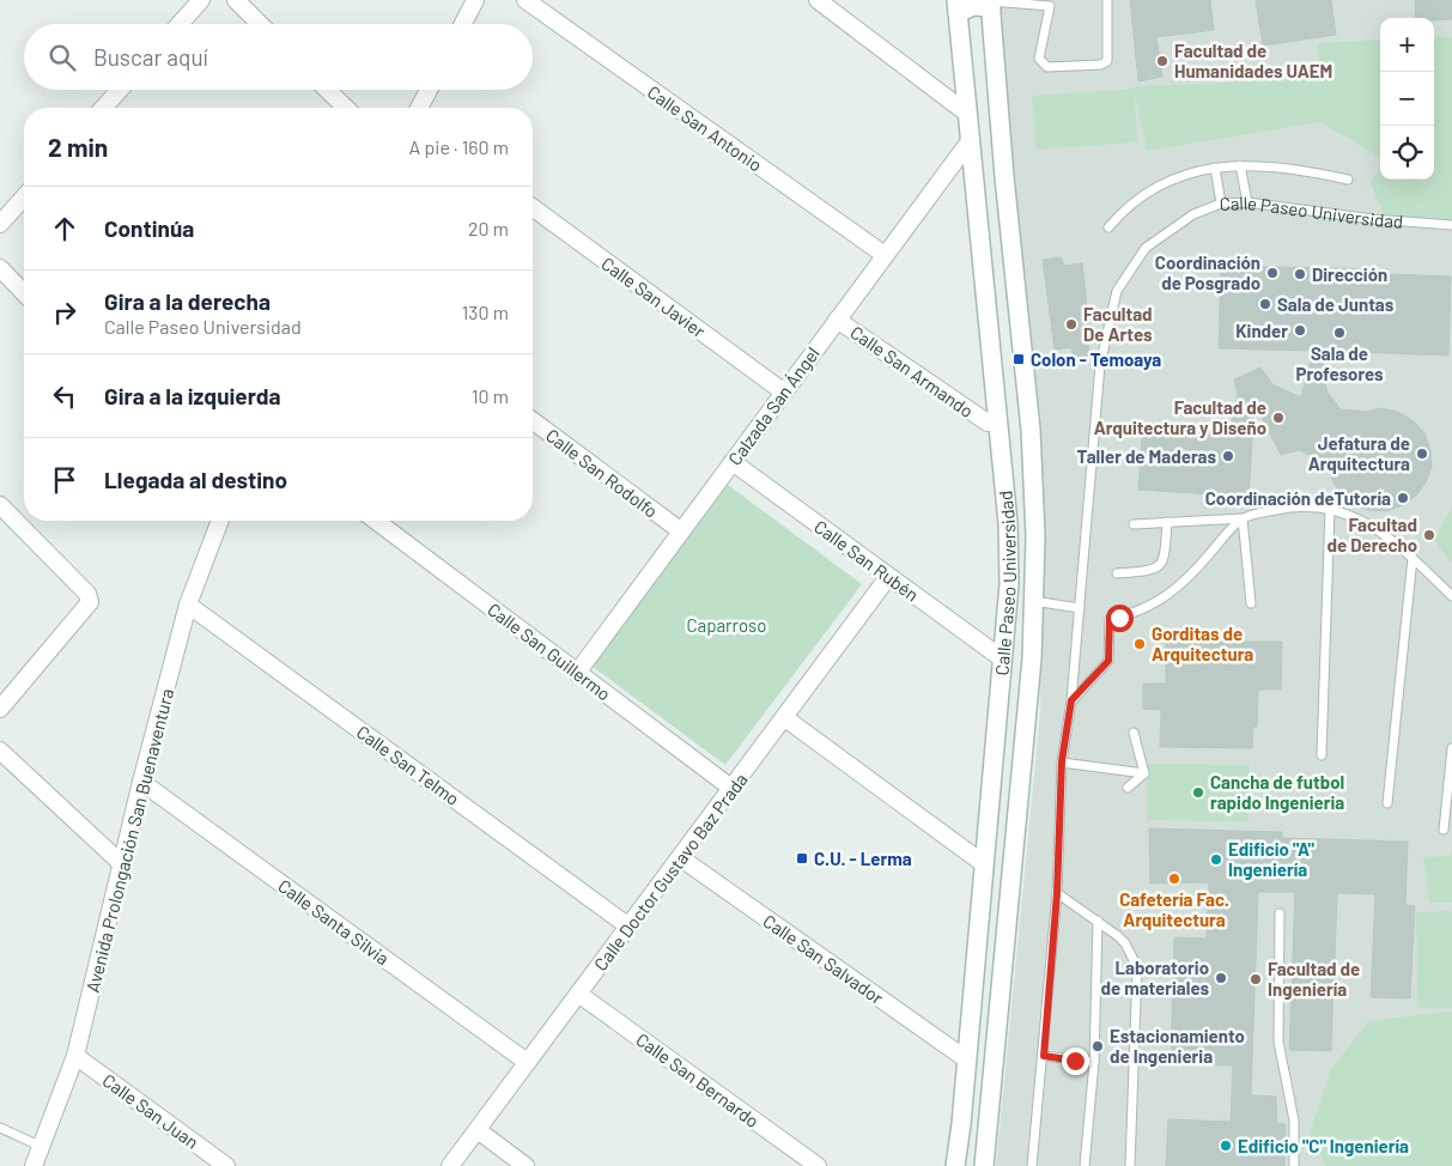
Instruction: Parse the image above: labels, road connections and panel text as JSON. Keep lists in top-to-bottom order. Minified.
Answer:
{"streets":{"street":["Calle San Antonio","Calle Paseo Universidad","Calle San Javier","Calle San Armando","Calzada San Ángel","Calle San Rodolfo","Calle San Rubén","Calle San Guillermo","Calle San Telmo","Avenida Prolongación San Buenaventura","Calle Doctor Gustavo Baz Prada","Calle Santa Silvia","Calle San Salvador","Calle San Bernardo","Calle San Juan"]},"crossings":[["Calle San Antonio","Calzada San Ángel"],["Calle Paseo Universidad","Calzada San Ángel"],["Calle Paseo Universidad","Calle San Rubén"],["Calle Paseo Universidad","Calle San Salvador"],["Calle San Javier","Calzada San Ángel"],["Calle San Armando","Calzada San Ángel"],["Calzada San Ángel","Calle San Rodolfo"],["Calzada San Ángel","Calle San Rubén"],["Calzada San Ángel","Calle San Guillermo"],["Calle San Rubén","Calle Doctor Gustavo Baz Prada"],["Calle San Guillermo","Calle Doctor Gustavo Baz Prada"],["Calle San Telmo","Avenida Prolongación San Buenaventura"],["Calle San Telmo","Calle Doctor Gustavo Baz Prada"],["Avenida Prolongación San Buenaventura","Calle Santa Silvia"],["Avenida Prolongación San Buenaventura","Calle San Juan"],["Calle Doctor Gustavo Baz Prada","Calle Santa Silvia"],["Calle Doctor Gustavo Baz Prada","Calle San Salvador"],["Calle Doctor Gustavo Baz Prada","Calle San Bernardo"]],"parks":["Caparroso"],"places":{"other":["Facultad de Humanidades UAEM","Coordinación de Posgrado","Dirección","Sala de Juntas","Facultad De Artes","Kinder","Sala de Profesores","Facultad de Arquitectura y Diseño","Jefatura de Arquitectura","Taller de Maderas","Coordinación deTutoría","Facultad de Derecho","Gorditas de Arquitectura","Cancha de futbol rapido Ingenieria","Edificio \"A\" Ingeniería","Cafetería Fac. Arquitectura","Laboratorio de materiales","Facultad de Ingeniería","Estacionamiento de Ingenieria","Edificio \"C\" Ingeniería"],"transit":["Colon - Temoaya","C.U. - Lerma"]},"page":{"map_buttons":["+","−"],"search":"Buscar aquí","heading":["2 min","A pie · 160 m"],"list":[["Continúa","20 m"],["Gira a la derecha","Calle Paseo Universidad","130 m"],["Gira a la izquierda","10 m"],"Llegada al destino"]}}
